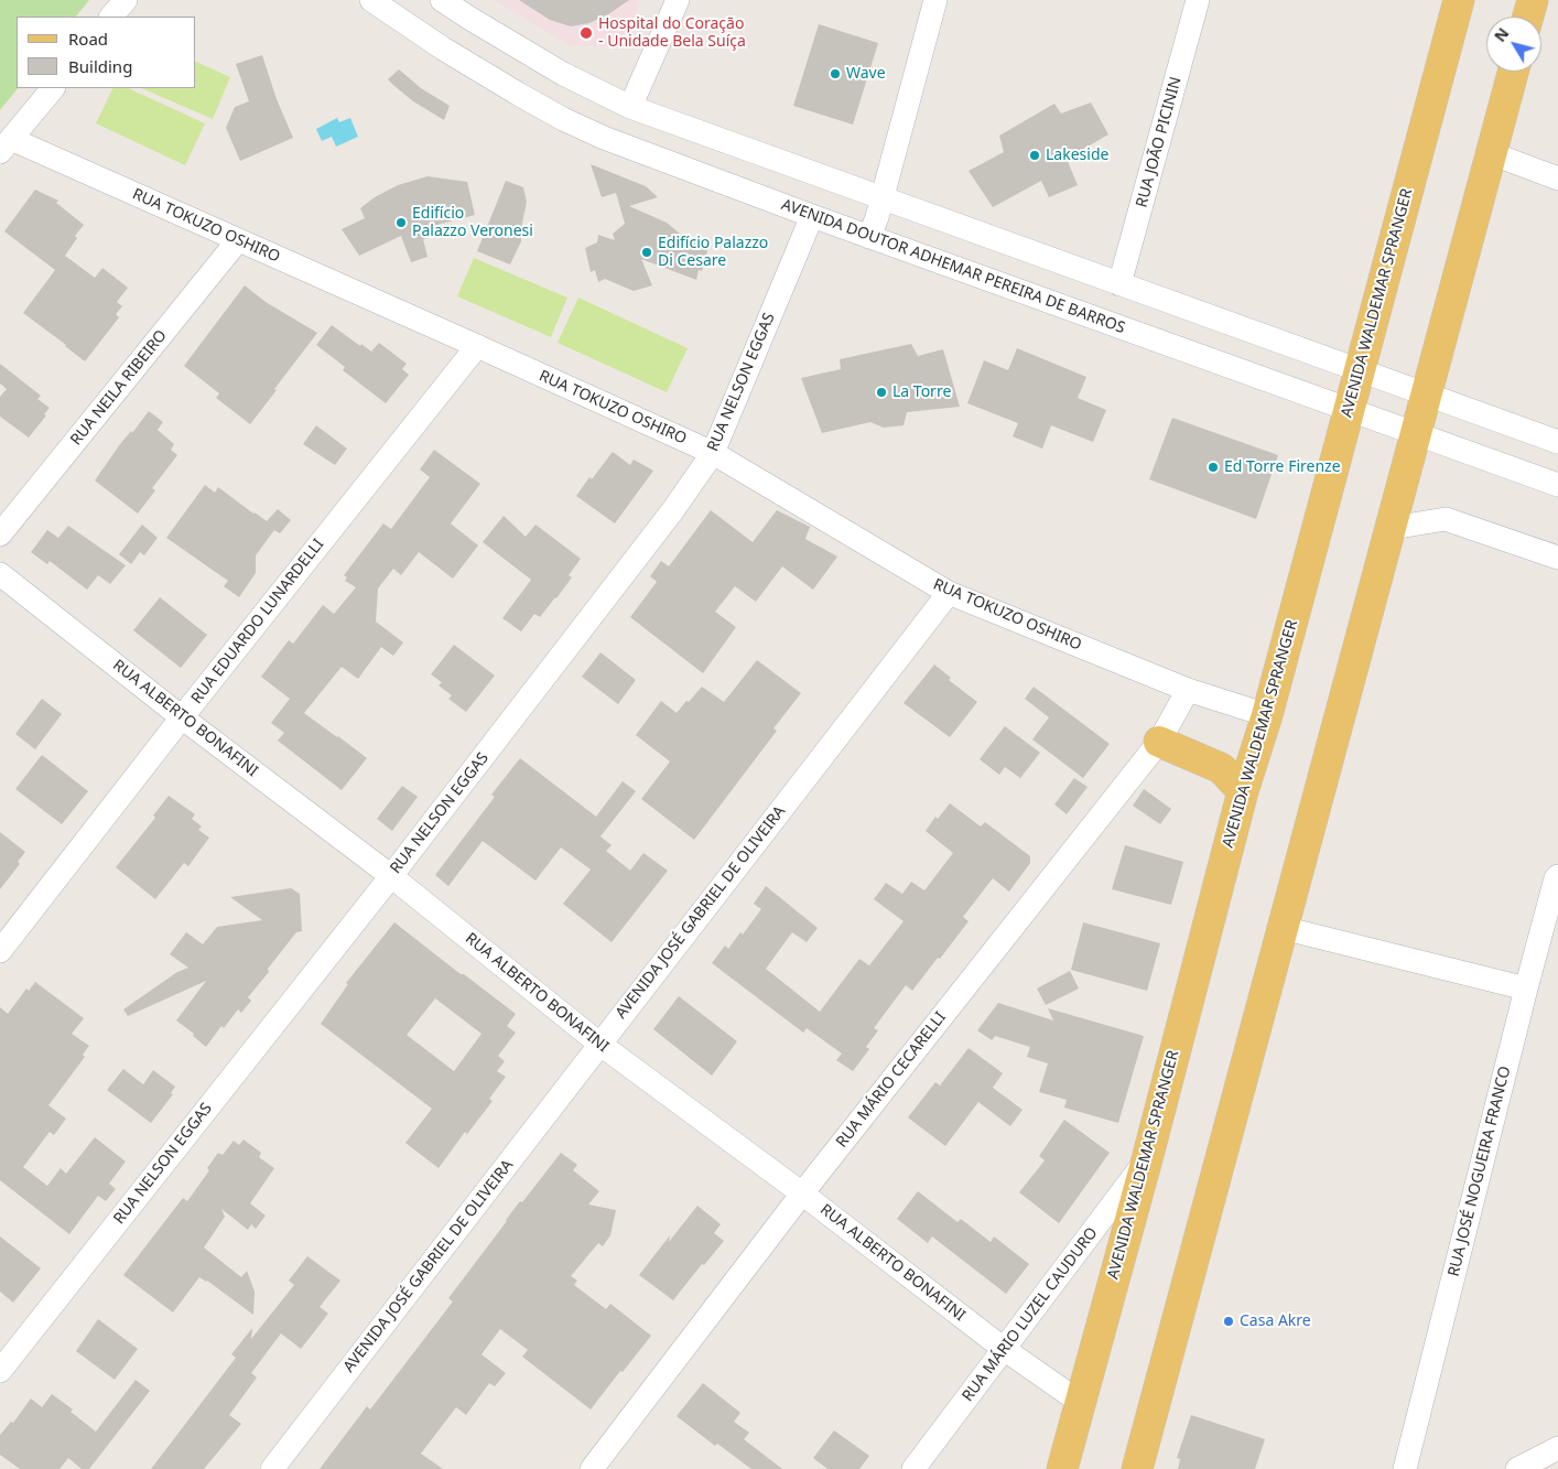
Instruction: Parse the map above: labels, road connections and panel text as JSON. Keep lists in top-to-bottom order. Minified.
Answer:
{"streets":{"main road":["AVENIDA WALDEMAR SPRANGER"],"street":["RUA JOÃO PICININ","RUA TOKUZO OSHIRO","AVENIDA DOUTOR ADHEMAR PEREIRA DE BARROS","RUA NELSON EGGAS","RUA NEILA RIBEIRO","RUA EDUARDO LUNARDELLI","RUA ALBERTO BONAFINI","AVENIDA JOSÉ GABRIEL DE OLIVEIRA","RUA MÁRIO CECARELLI","RUA JOSÉ NOGUEIRA FRANCO","RUA MÁRIO LUZEL CAUDURO"]},"crossings":[["RUA TOKUZO OSHIRO","AVENIDA WALDEMAR SPRANGER"],["RUA TOKUZO OSHIRO","RUA NELSON EGGAS"],["RUA TOKUZO OSHIRO","RUA NEILA RIBEIRO"],["RUA TOKUZO OSHIRO","RUA EDUARDO LUNARDELLI"],["RUA TOKUZO OSHIRO","AVENIDA JOSÉ GABRIEL DE OLIVEIRA"],["RUA TOKUZO OSHIRO","RUA MÁRIO CECARELLI"],["AVENIDA DOUTOR ADHEMAR PEREIRA DE BARROS","AVENIDA WALDEMAR SPRANGER"],["AVENIDA DOUTOR ADHEMAR PEREIRA DE BARROS","RUA NELSON EGGAS"],["AVENIDA WALDEMAR SPRANGER","RUA ALBERTO BONAFINI"],["AVENIDA WALDEMAR SPRANGER","RUA MÁRIO LUZEL CAUDURO"],["RUA NELSON EGGAS","RUA ALBERTO BONAFINI"],["RUA EDUARDO LUNARDELLI","RUA ALBERTO BONAFINI"],["RUA ALBERTO BONAFINI","AVENIDA JOSÉ GABRIEL DE OLIVEIRA"],["RUA ALBERTO BONAFINI","RUA MÁRIO CECARELLI"],["RUA ALBERTO BONAFINI","RUA MÁRIO LUZEL CAUDURO"]],"places":["Hospital do Coração - Unidade Bela Suíça","Wave","Lakeside","Edifício Palazzo Veronesi","Edifício Palazzo Di Cesare","La Torre","Ed Torre Firenze","Casa Akre"],"legend":["Road","Building"],"north":"top left"}
